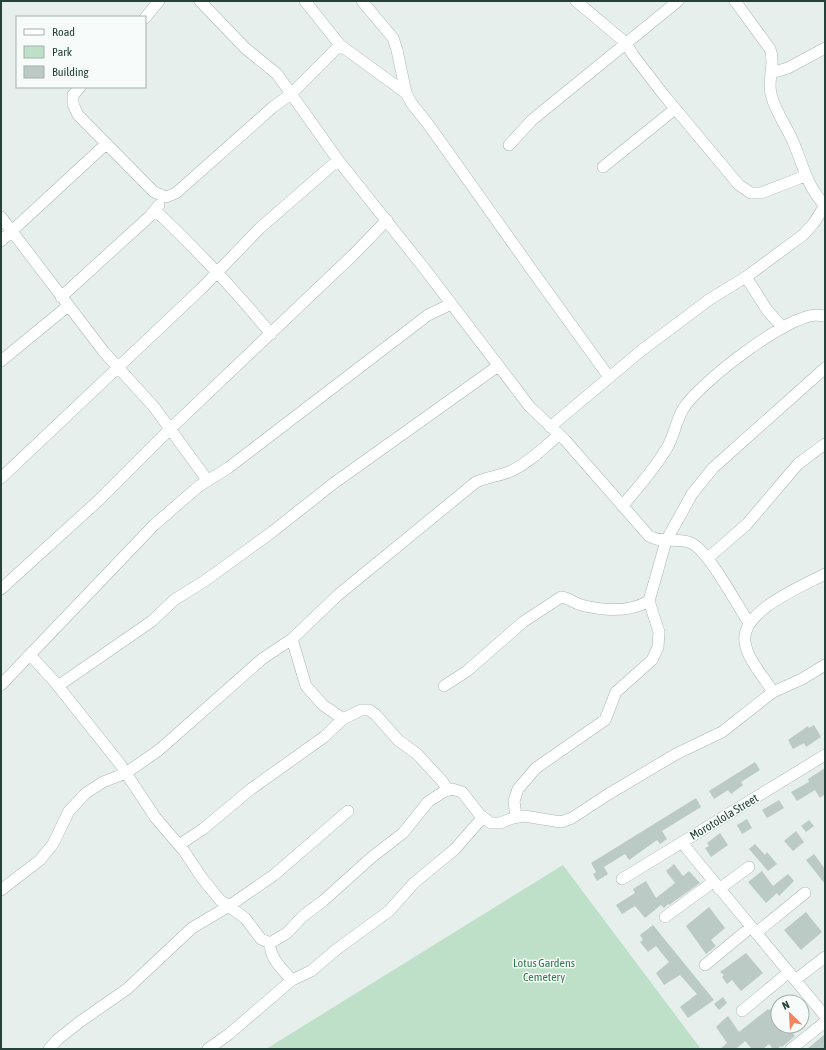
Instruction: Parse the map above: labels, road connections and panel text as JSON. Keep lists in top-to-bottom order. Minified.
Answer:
{"streets":{"street":["Morotolola Street"]},"parks":["Lotus Gardens Cemetery"],"legend":["Road","Park","Building"],"north":"top left"}
